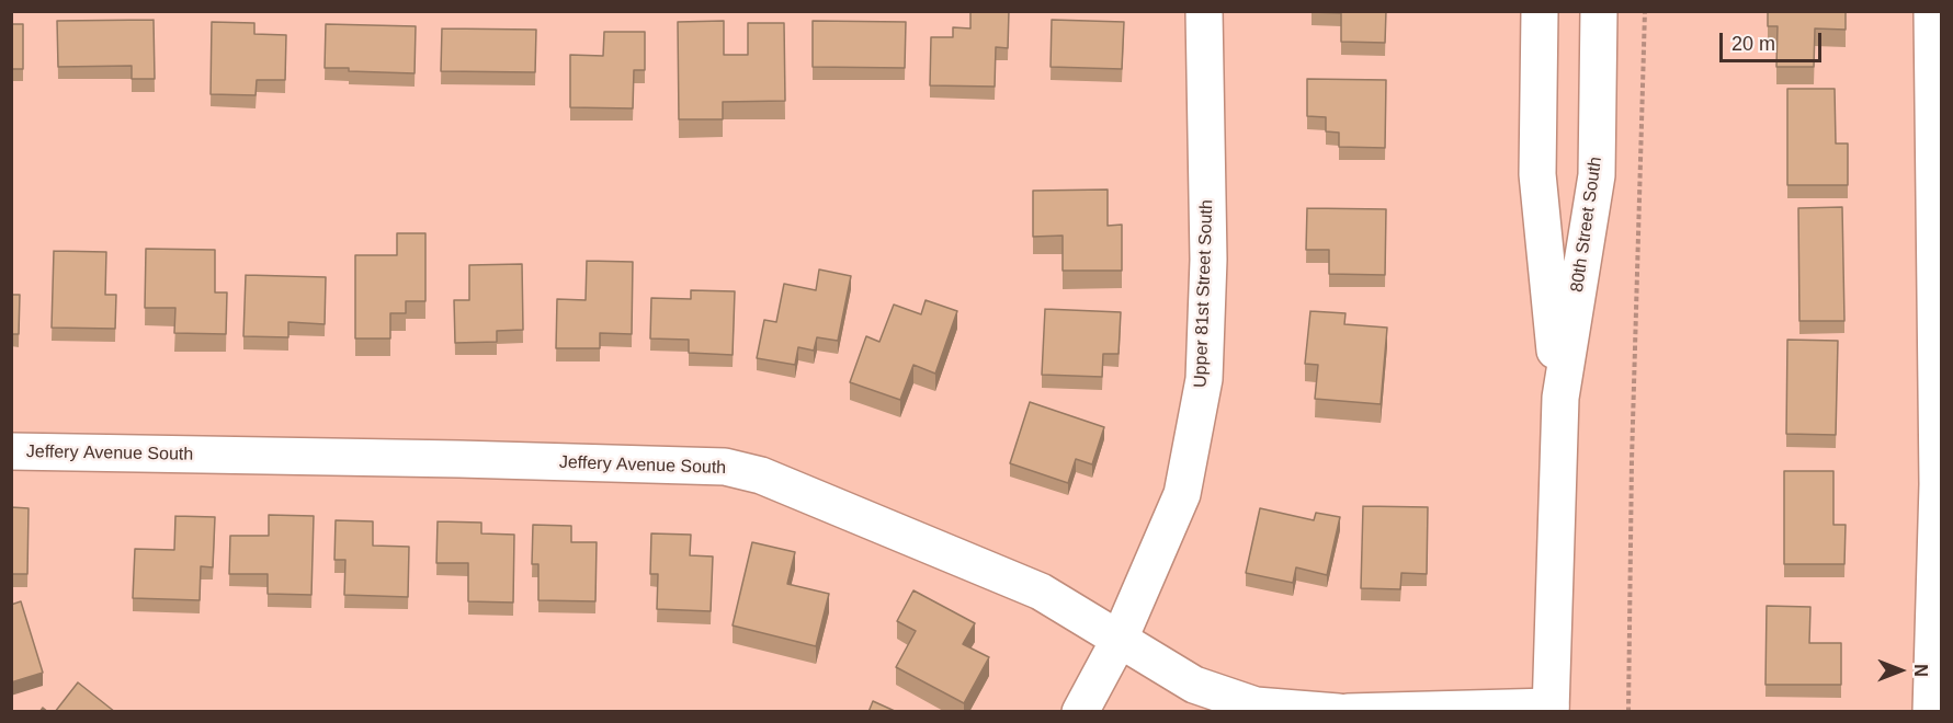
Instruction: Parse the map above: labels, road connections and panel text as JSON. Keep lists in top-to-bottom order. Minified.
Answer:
{"streets":{"street":["80th Street South","Upper 81st Street South","Jeffery Avenue South"]},"crossings":[["Upper 81st Street South","Jeffery Avenue South"]],"scale_bar":"20 m","north":"right"}
